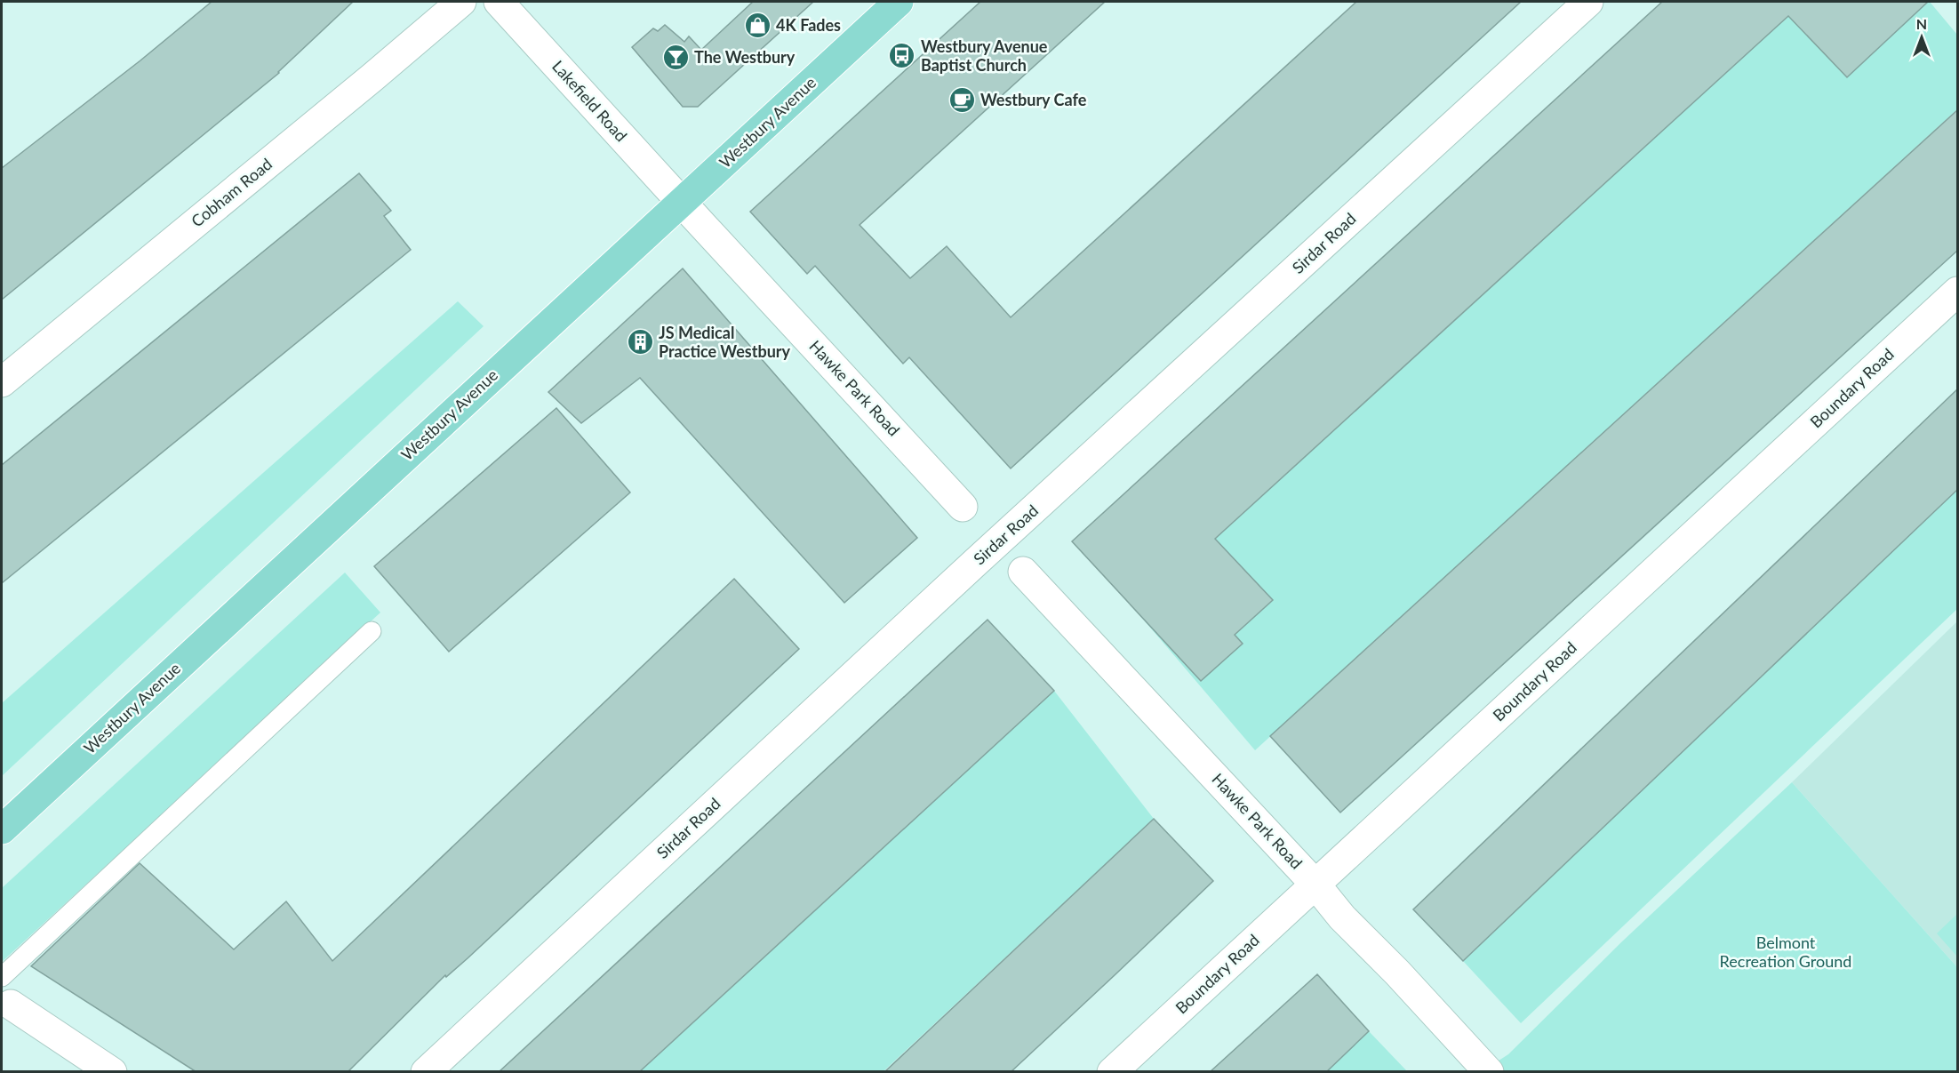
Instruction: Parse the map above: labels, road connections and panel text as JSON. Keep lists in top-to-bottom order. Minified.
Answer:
{"streets":{"main road":["Westbury Avenue"],"street":["Lakefield Road","Cobham Road","Sirdar Road","Hawke Park Road","Boundary Road"]},"crossings":[["Lakefield Road","Westbury Avenue"],["Lakefield Road","Hawke Park Road"],["Westbury Avenue","Hawke Park Road"],["Hawke Park Road","Boundary Road"]],"parks":["Belmont Recreation Ground"],"places":{"shop":["4K Fades"],"bus stop":["Westbury Avenue Baptist Church"],"bar":["The Westbury"],"cafe":["Westbury Cafe"],"building":["JS Medical Practice Westbury"]},"north":"top"}
